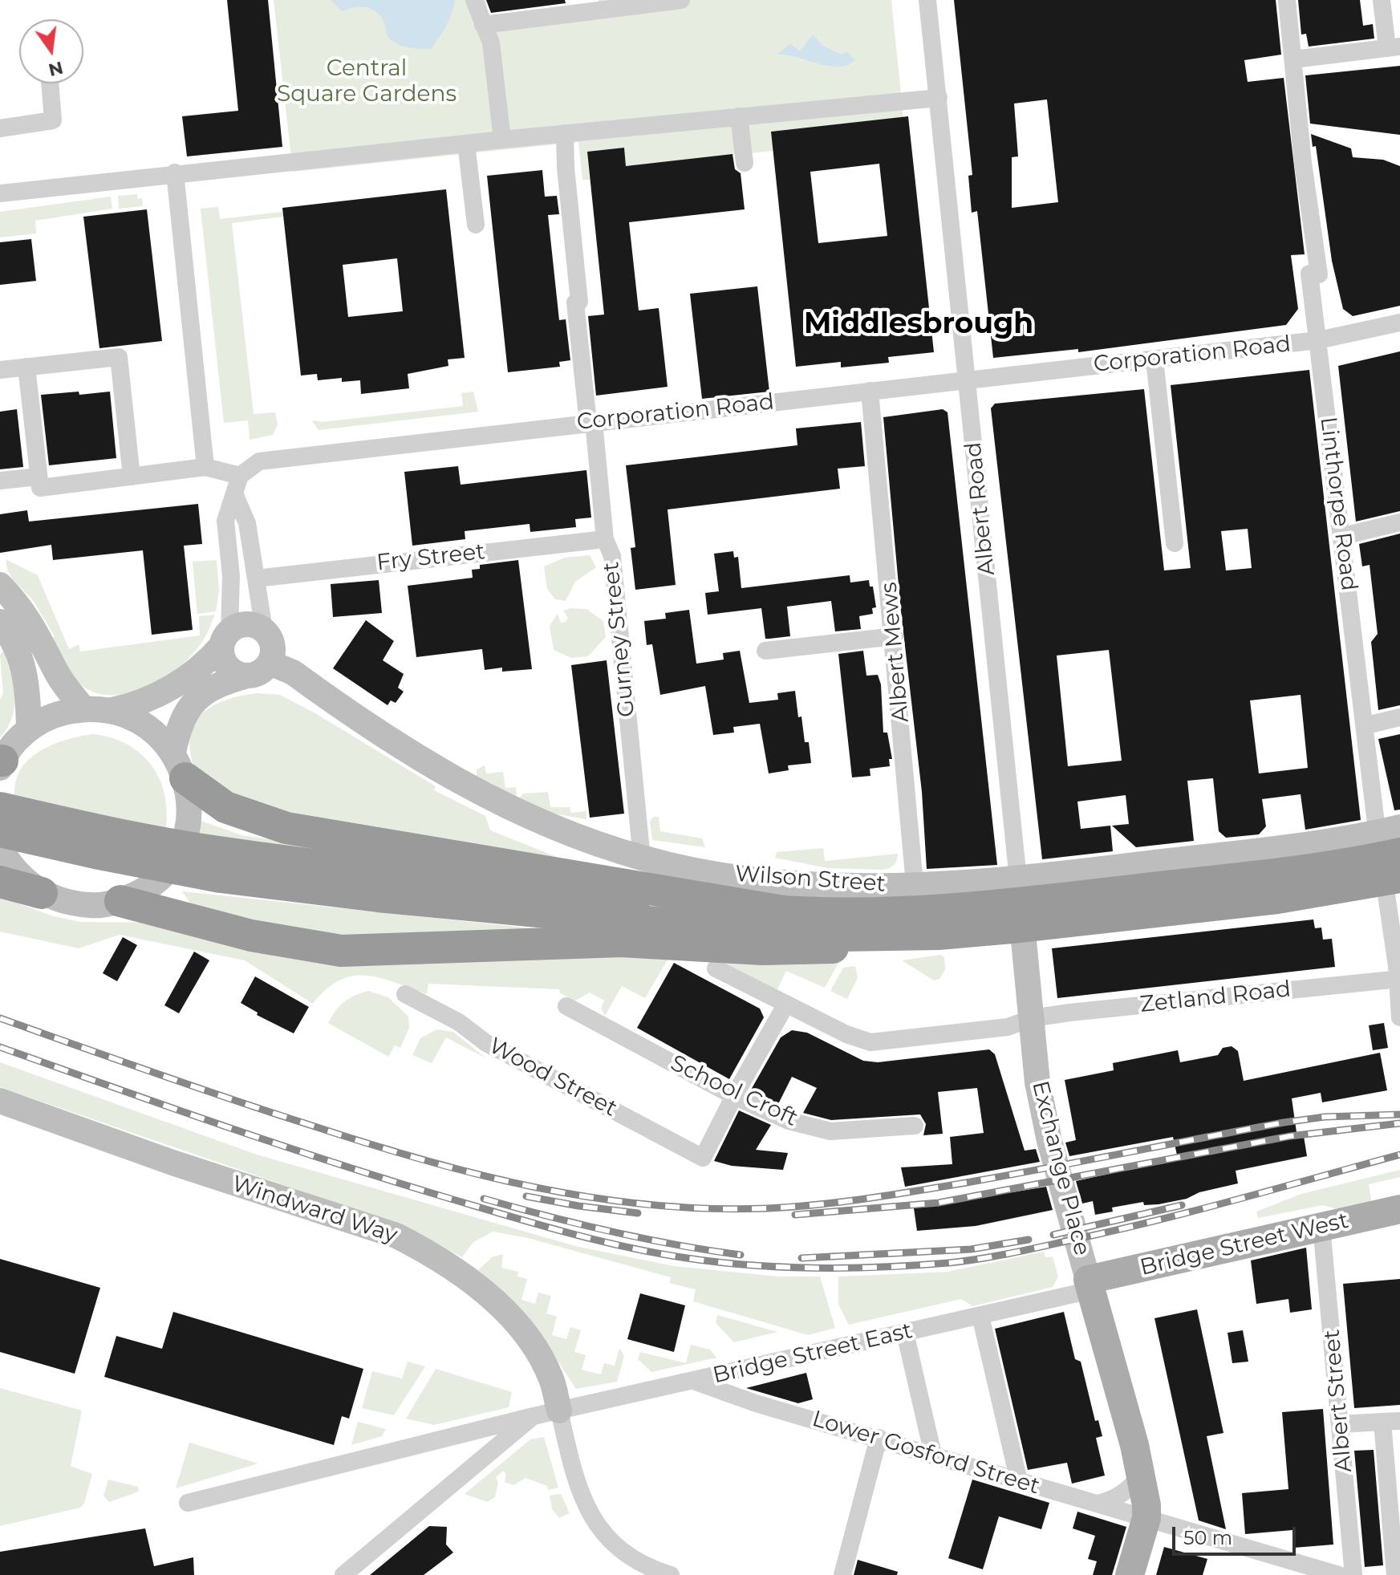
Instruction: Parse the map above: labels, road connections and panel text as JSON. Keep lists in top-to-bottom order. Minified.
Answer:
{"streets":{"main road":["Bridge Street West"],"street":["Corporation Road","Linthorpe Road","Albert Road","Fry Street","Gurney Street","Albert Mews","Wilson Street","Zetland Road","Wood Street","School Croft","Exchange Place","Windward Way","Bridge Street East","Albert Street","Lower Gosford Street"]},"crossings":[["Corporation Road","Linthorpe Road"],["Corporation Road","Albert Road"],["Corporation Road","Gurney Street"],["Corporation Road","Albert Mews"],["Linthorpe Road","Wilson Street"],["Linthorpe Road","Zetland Road"],["Albert Road","Wilson Street"],["Albert Road","Zetland Road"],["Albert Road","Exchange Place"],["Fry Street","Gurney Street"],["Gurney Street","Wilson Street"],["Albert Mews","Wilson Street"],["Zetland Road","Exchange Place"],["Wood Street","School Croft"],["Exchange Place","Bridge Street West"],["Exchange Place","Bridge Street East"],["Windward Way","Bridge Street East"],["Bridge Street West","Bridge Street East"],["Bridge Street West","Albert Street"],["Bridge Street East","Lower Gosford Street"]],"districts":["Middlesbrough"],"parks":["Central Square Gardens"],"scale_bar":"50 m","north":"bottom"}
